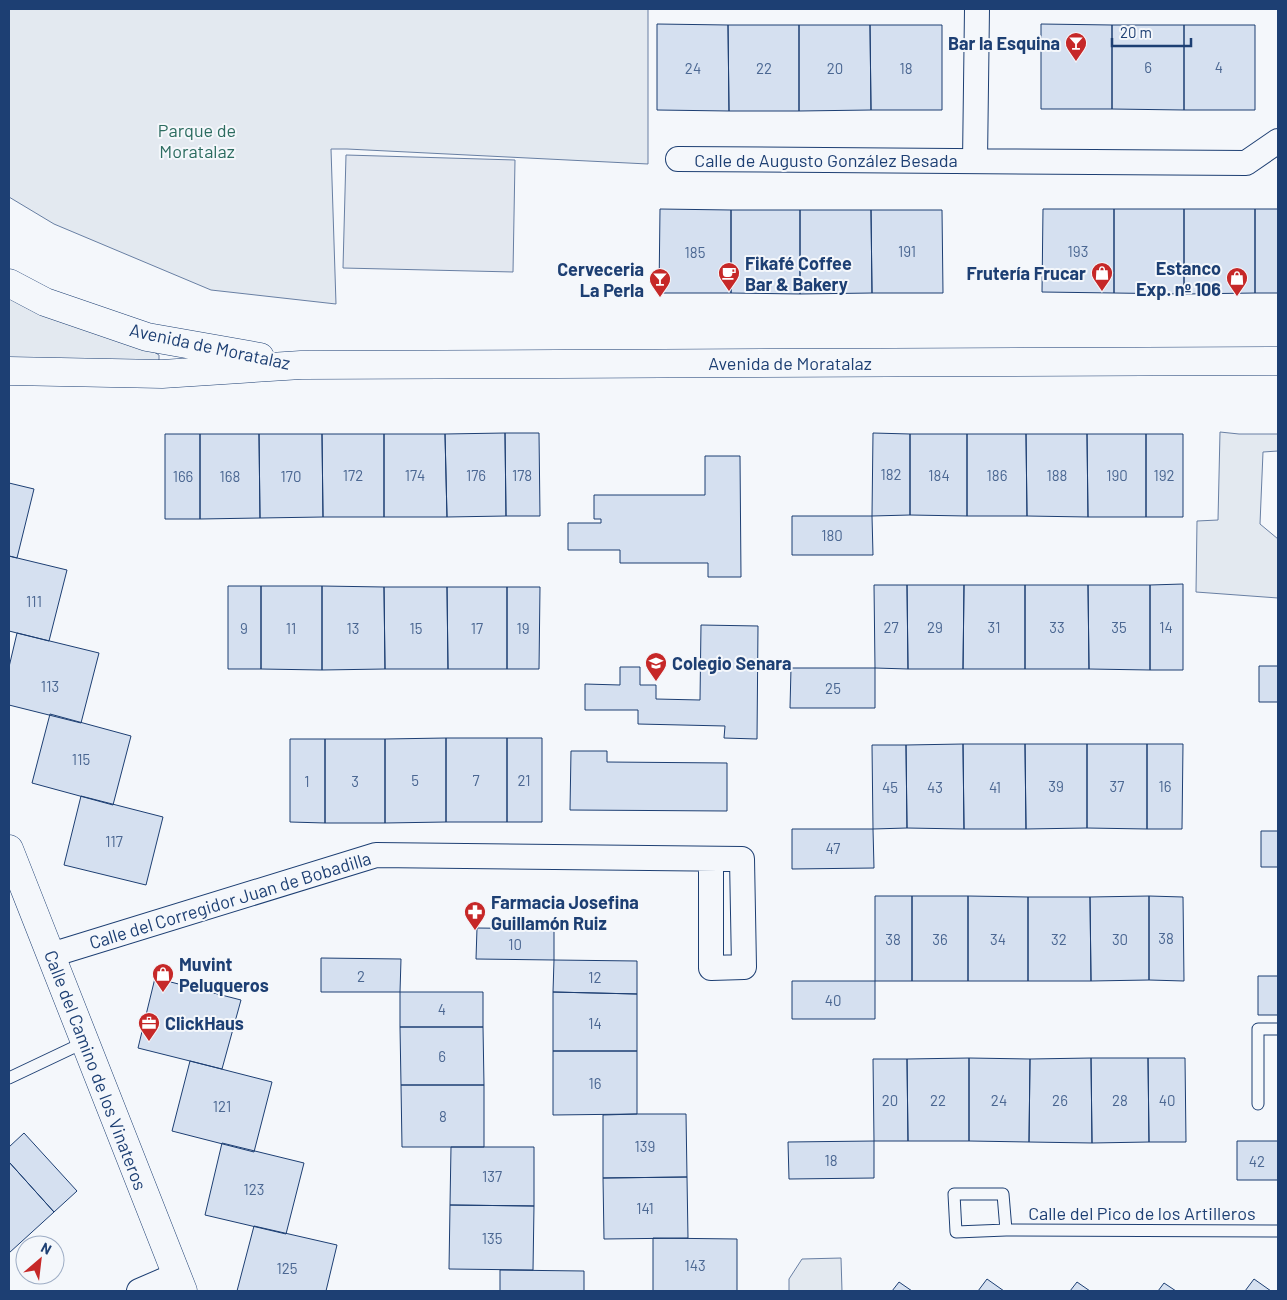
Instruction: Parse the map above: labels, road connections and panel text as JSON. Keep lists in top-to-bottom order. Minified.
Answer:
{"streets":{"main road":["Avenida de Moratalaz","Calle del Camino de los Vinateros"],"street":["Calle de Augusto González Besada","Calle del Corregidor Juan de Bobadilla"],"lane":["Calle del Pico de los Artilleros"]},"crossings":[["Calle del Corregidor Juan de Bobadilla","Calle del Camino de los Vinateros"]],"parks":["Parque de Moratalaz"],"places":{"bar":["Bar la Esquina","Cerveceria La Perla"],"cafe":["Fikafé Coffee Bar & Bakery"],"shop":["Frutería Frucar","Estanco Exp. nº 106","Muvint Peluqueros"],"school or university":["Colegio Senara"],"pharmacy":["Farmacia Josefina Guillamón Ruiz"],"office":["ClickHaus"]},"house_numbers":["6","4","24","22","20","18","191","193","185","182","172","174","176","178","184","186","188","190","192","166","168","170","180","111","27","29","31","33","35","14","9","11","13","15","17","19","113","25","115","5","7","21","1","3","39","37","16","45","43","41","117","47","38","38","36","34","32","30","10","2","12","40","4","14","6","16","20","22","24","26","28","40","121","8","139","18","42","137","123","141","135","143","125"],"scale_bar":"20 m","north":"top right"}
